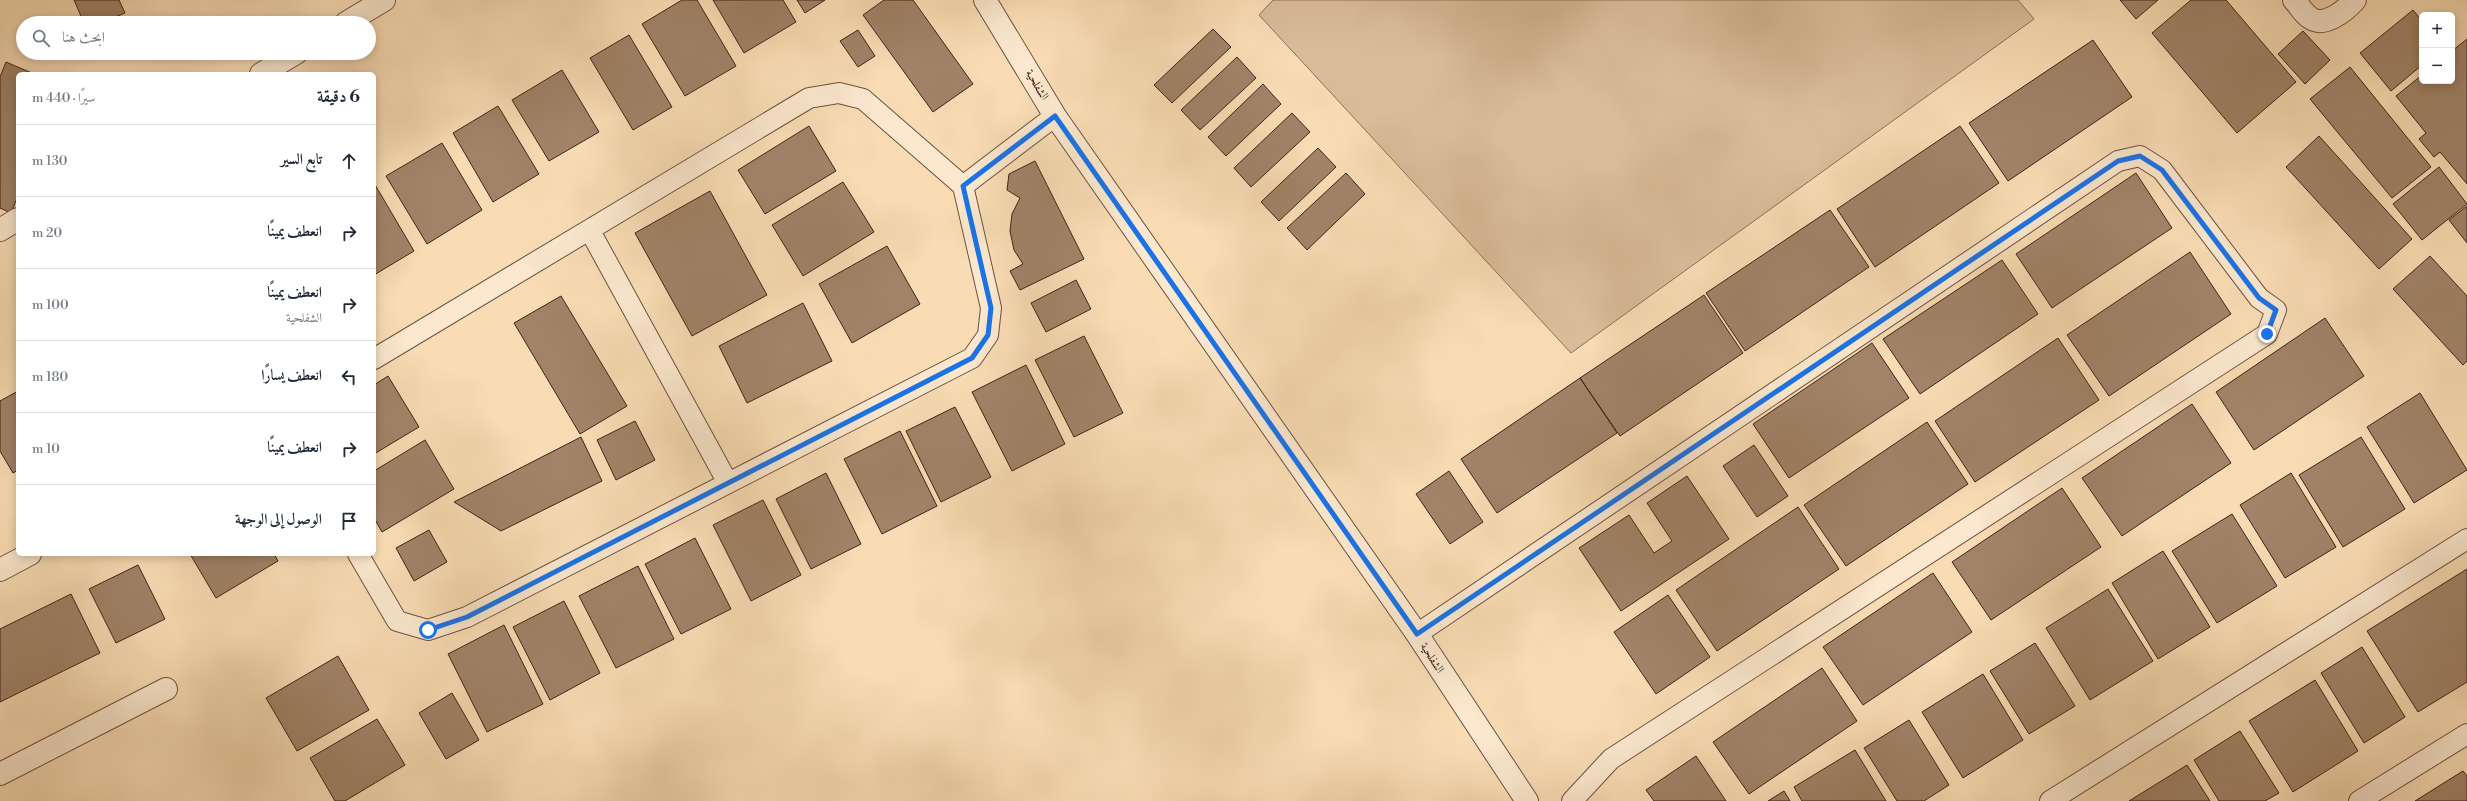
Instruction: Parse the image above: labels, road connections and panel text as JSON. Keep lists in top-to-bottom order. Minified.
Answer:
{"streets":{"street":["الشفلحية"]},"page":{"map_buttons":["+","−"],"search":"ابحث هنا","heading":["6 دقيقة","سيرًا · 440 m"],"list":[["تابع السير","130 m"],["انعطف يمينًا","20 m"],["انعطف يمينًا","الشفلحية","100 m"],["انعطف يسارًا","180 m"],["انعطف يمينًا","10 m"],"الوصول إلى الوجهة"]}}
